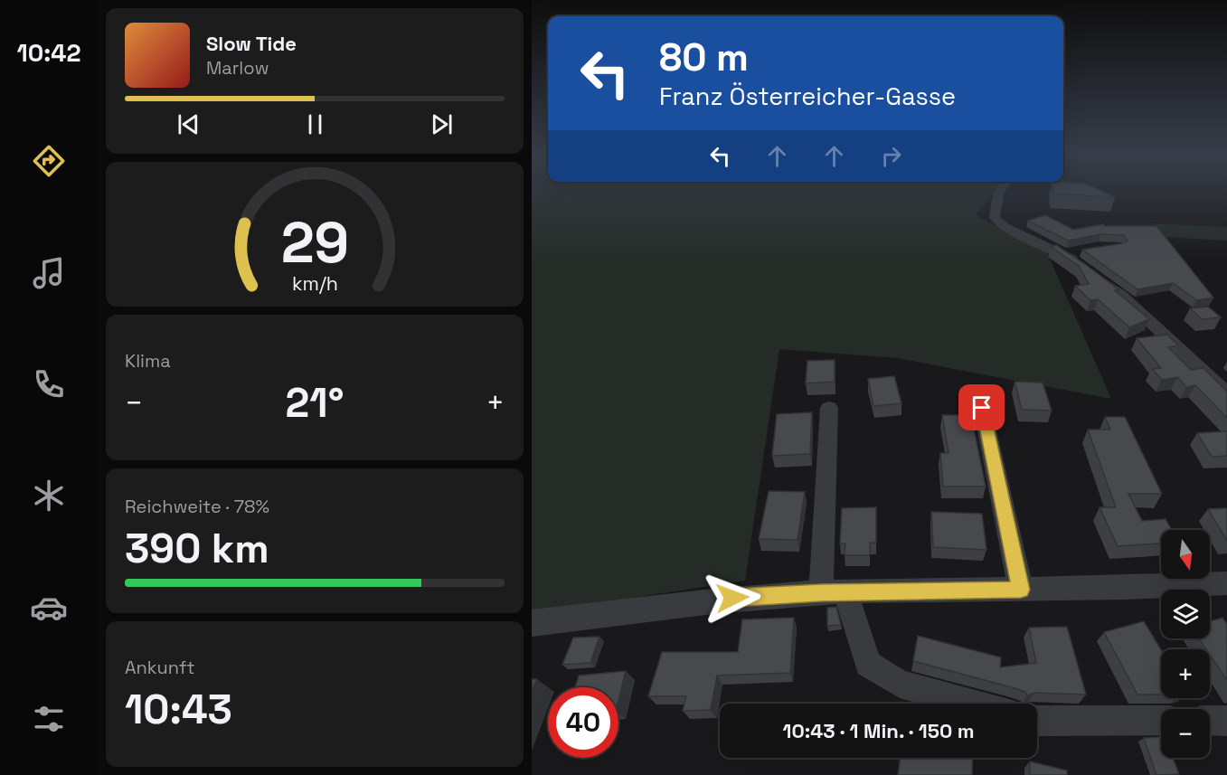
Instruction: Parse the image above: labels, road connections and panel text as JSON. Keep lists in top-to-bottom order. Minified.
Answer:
{"north":"bottom","page":{"tabs":"10:42","turn":["80 m","Franz Österreicher-Gasse"],"song":["Slow Tide","Marlow"],"tile":["Klima",["Reichweite · 78%","390 km"],["Ankunft","10:43"]],"heat":["−","21°","+"],"map_buttons":["+","−"],"limit":"40","trip":"10:43 · 1 Min. · 150 m","gauge":["29","km/h"]}}
